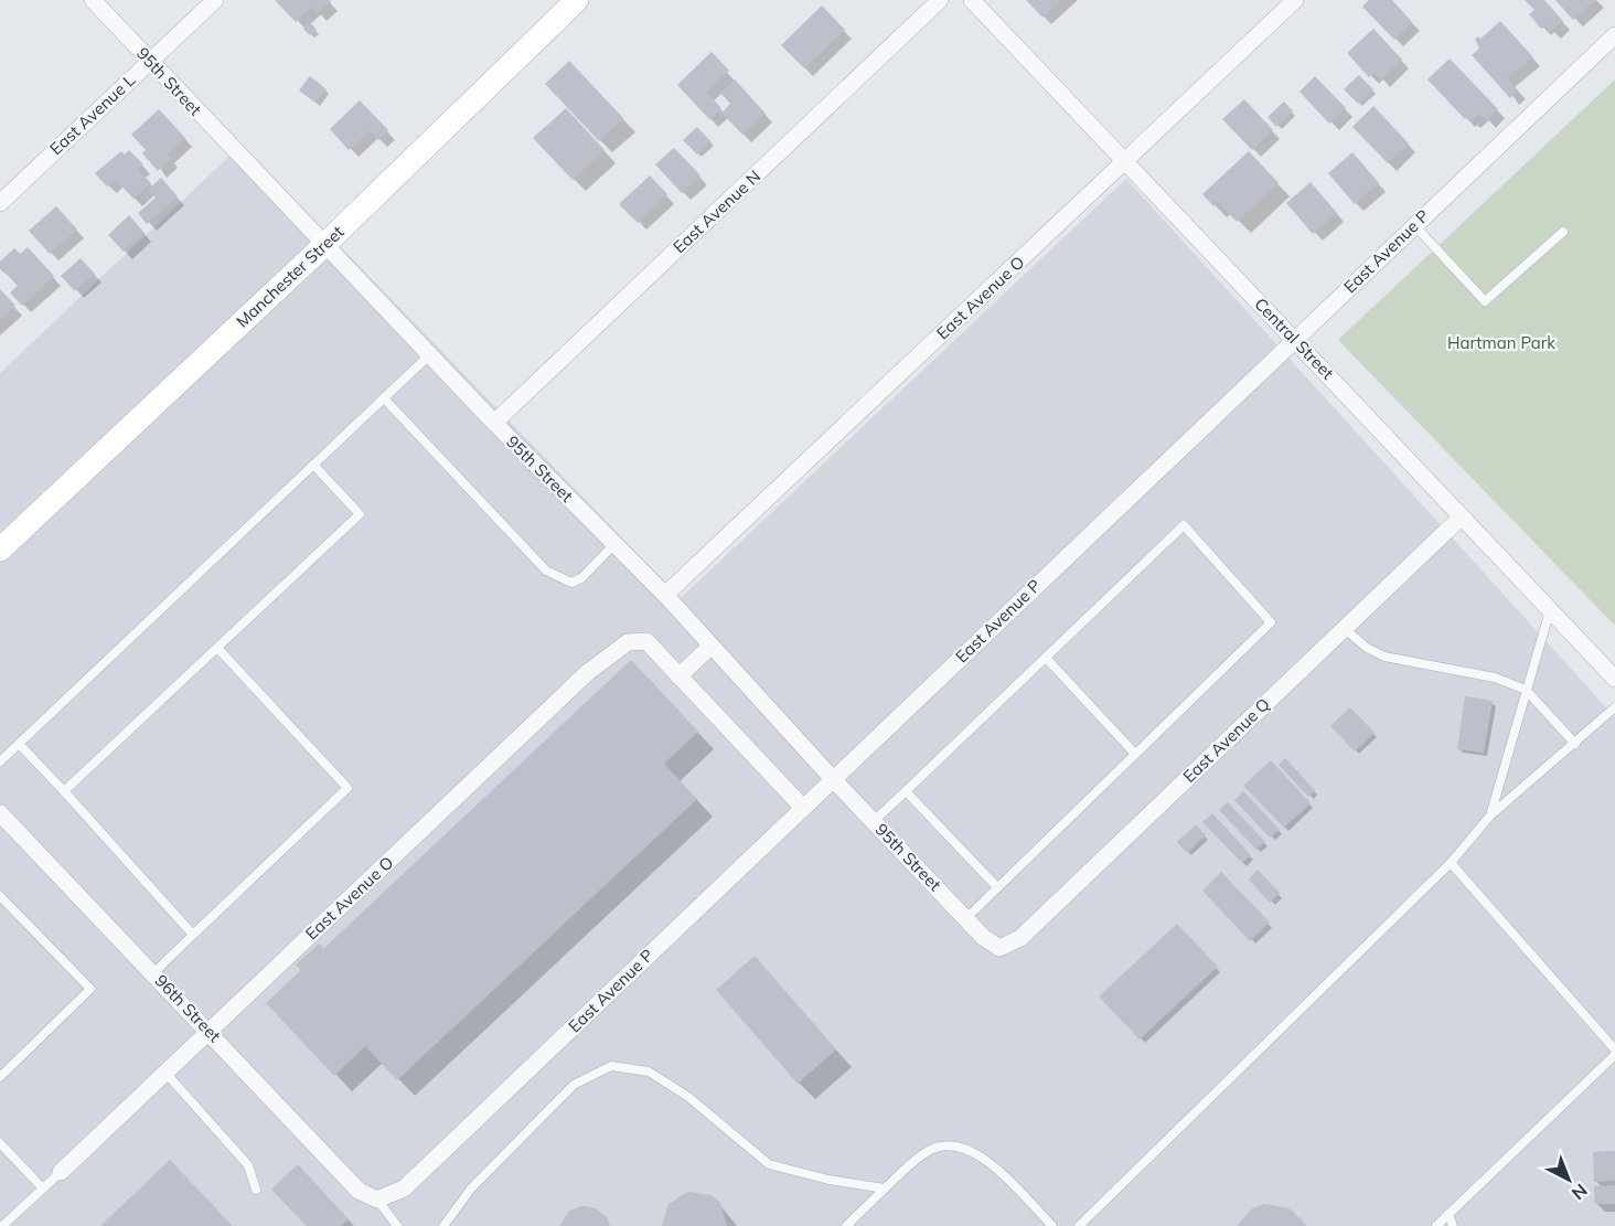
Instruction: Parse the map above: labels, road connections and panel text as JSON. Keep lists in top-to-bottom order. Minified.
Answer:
{"streets":{"street":["95th Street","East Avenue L","East Avenue N","East Avenue P","Manchester Street","East Avenue O","Central Street","East Avenue Q","96th Street"]},"crossings":[["95th Street","East Avenue L"],["95th Street","East Avenue N"],["95th Street","East Avenue P"],["95th Street","Manchester Street"],["95th Street","East Avenue O"],["95th Street","East Avenue Q"],["East Avenue P","Central Street"],["East Avenue P","96th Street"],["East Avenue O","Central Street"],["East Avenue O","96th Street"],["Central Street","East Avenue Q"]],"parks":["Hartman Park"],"north":"bottom right"}
